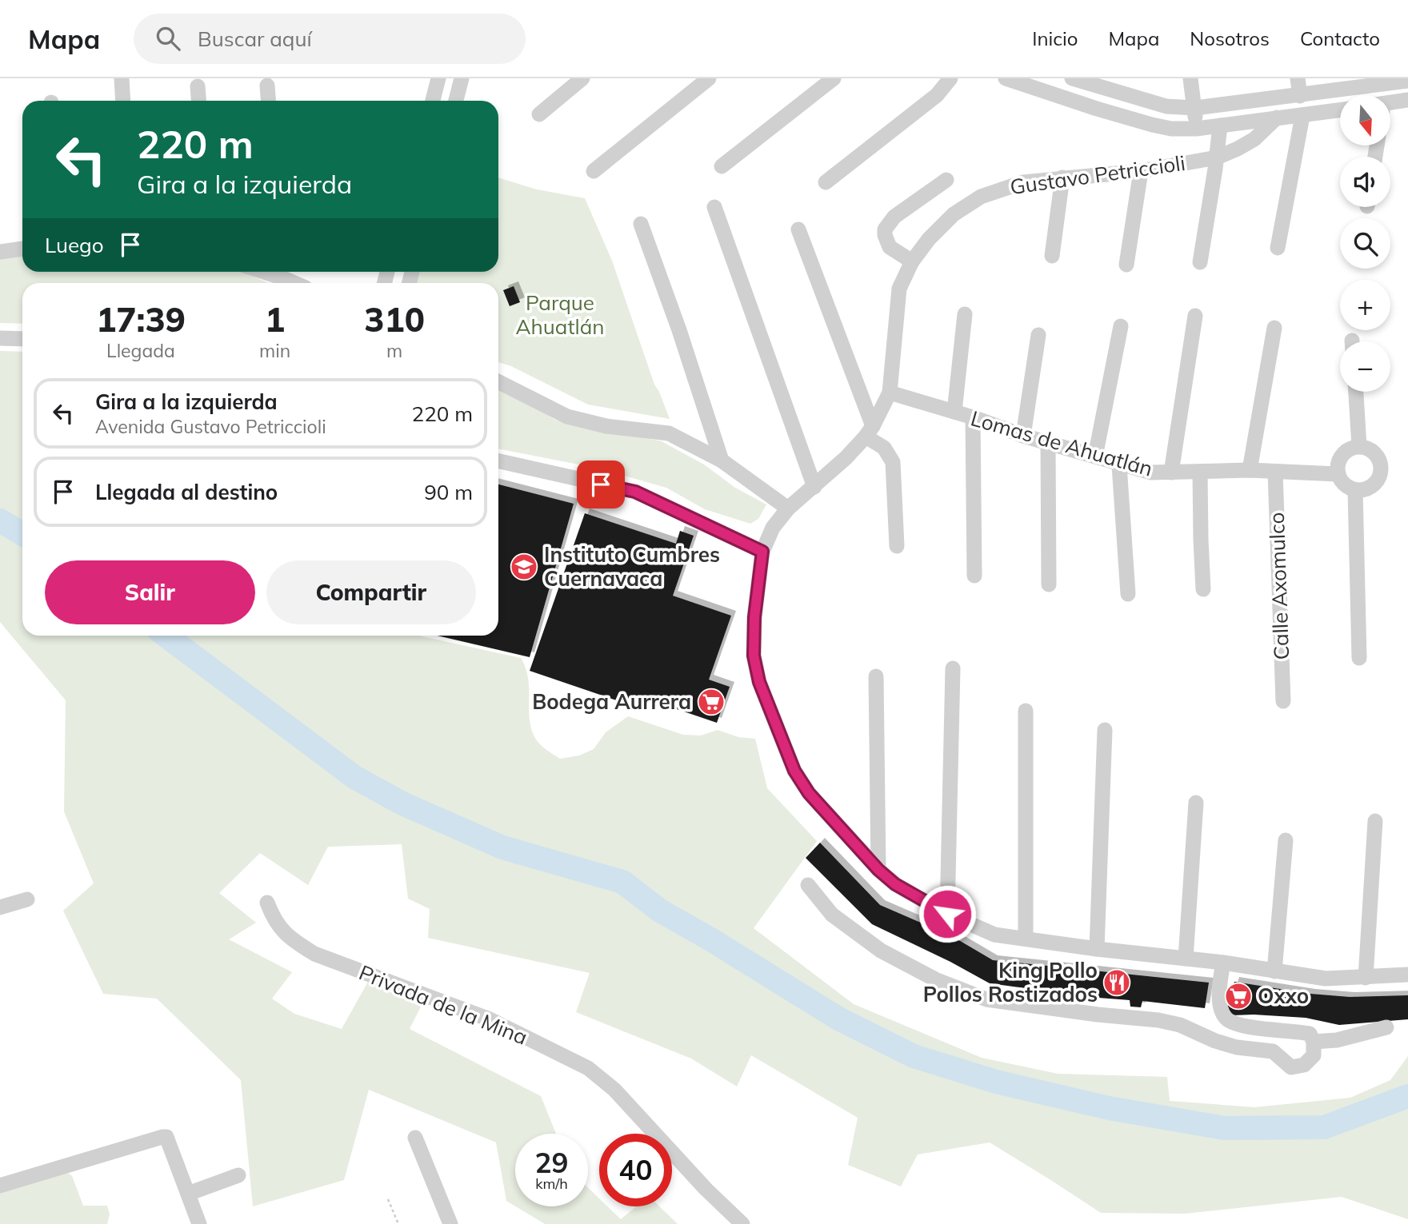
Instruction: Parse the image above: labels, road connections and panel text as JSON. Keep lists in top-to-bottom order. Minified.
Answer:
{"streets":{"street":["Gustavo Petriccioli","Lomas de Ahuatlán","Calle Axomulco","Privada de la Mina"]},"crossings":[["Gustavo Petriccioli","Lomas de Ahuatlán"],["Lomas de Ahuatlán","Calle Axomulco"]],"parks":["Parque Ahuatlán"],"places":{"school or university":["Instituto Cumbres Cuernavaca"],"supermarket":["Bodega Aurrera","Oxxo"],"restaurant":["King Pollo Pollos Rostizados"]},"north":"bottom","page":{"header":"Mapa","search":"Buscar aquí","nav":["Inicio","Mapa","Nosotros","Contacto"],"map_buttons":["+","−"],"turn":["220 m","Gira a la izquierda"],"then":"Luego","eta":["17:39","Llegada","1","min","310","m"],"list":[{"name":"Gira a la izquierda","note":"Avenida Gustavo Petriccioli","value":"220 m"},{"name":"Llegada al destino","value":"90 m"}],"buttons":["Salir","Compartir"],"speed":"29 km/h","limit":"40"}}
